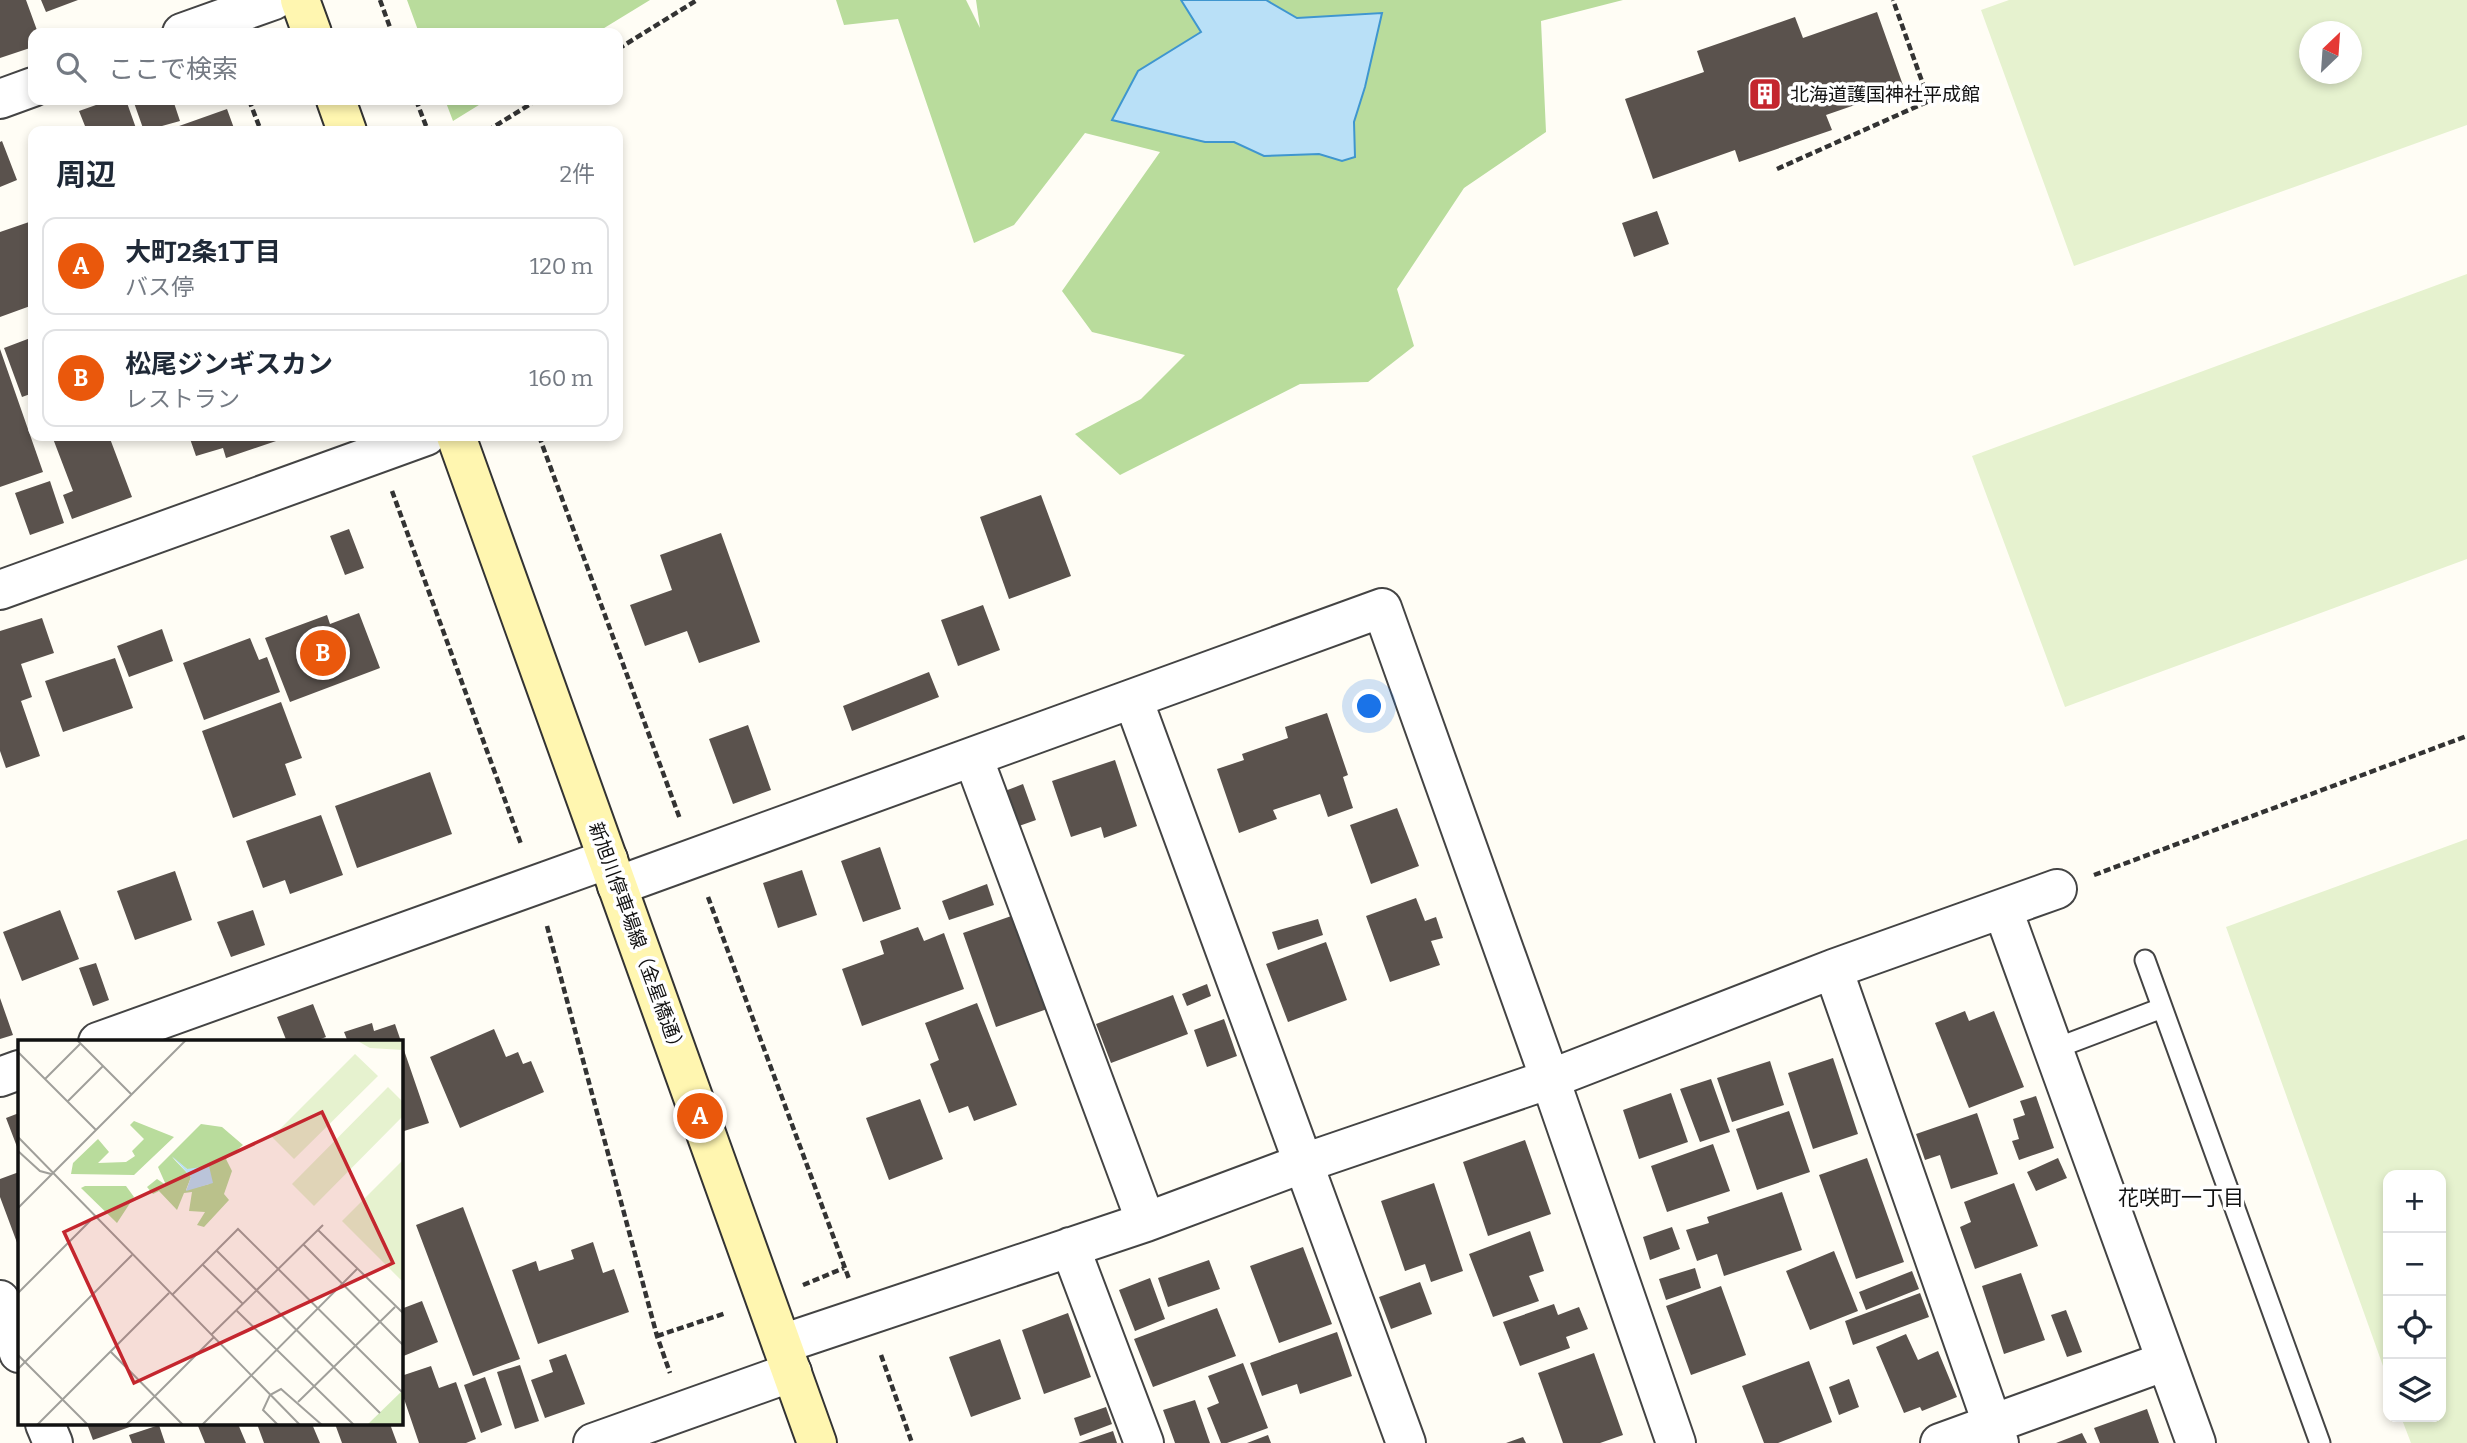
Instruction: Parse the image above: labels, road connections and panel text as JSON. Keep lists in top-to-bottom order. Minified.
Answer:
{"streets":{"main road":["新旭川停車場線（金星橋通）"]},"districts":["花咲町一丁目"],"places":{"building":["北海道護国神社平成館"]},"north":"top right","page":{"search":"ここで検索","heading":["周辺","2件"],"list":[{"mark":"A","name":"大町2条1丁目","note":"バス停","value":"120 m"},{"mark":"B","name":"松尾ジンギスカン","note":"レストラン","value":"160 m"}],"pins":["B","A"],"map_buttons":["+","−"]}}
